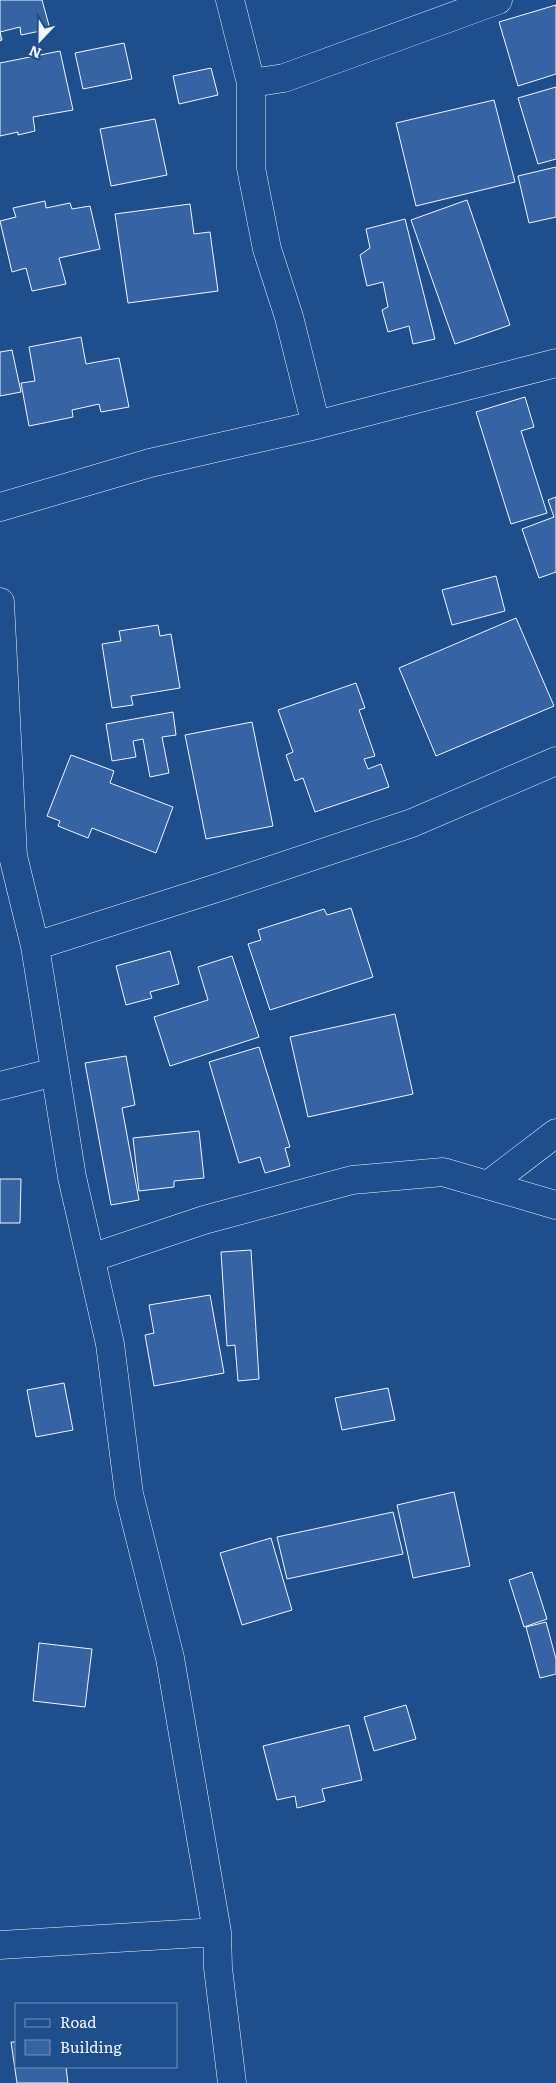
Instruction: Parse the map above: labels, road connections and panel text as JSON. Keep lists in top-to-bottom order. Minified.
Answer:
{"legend":["Road","Building"],"north":"bottom"}
